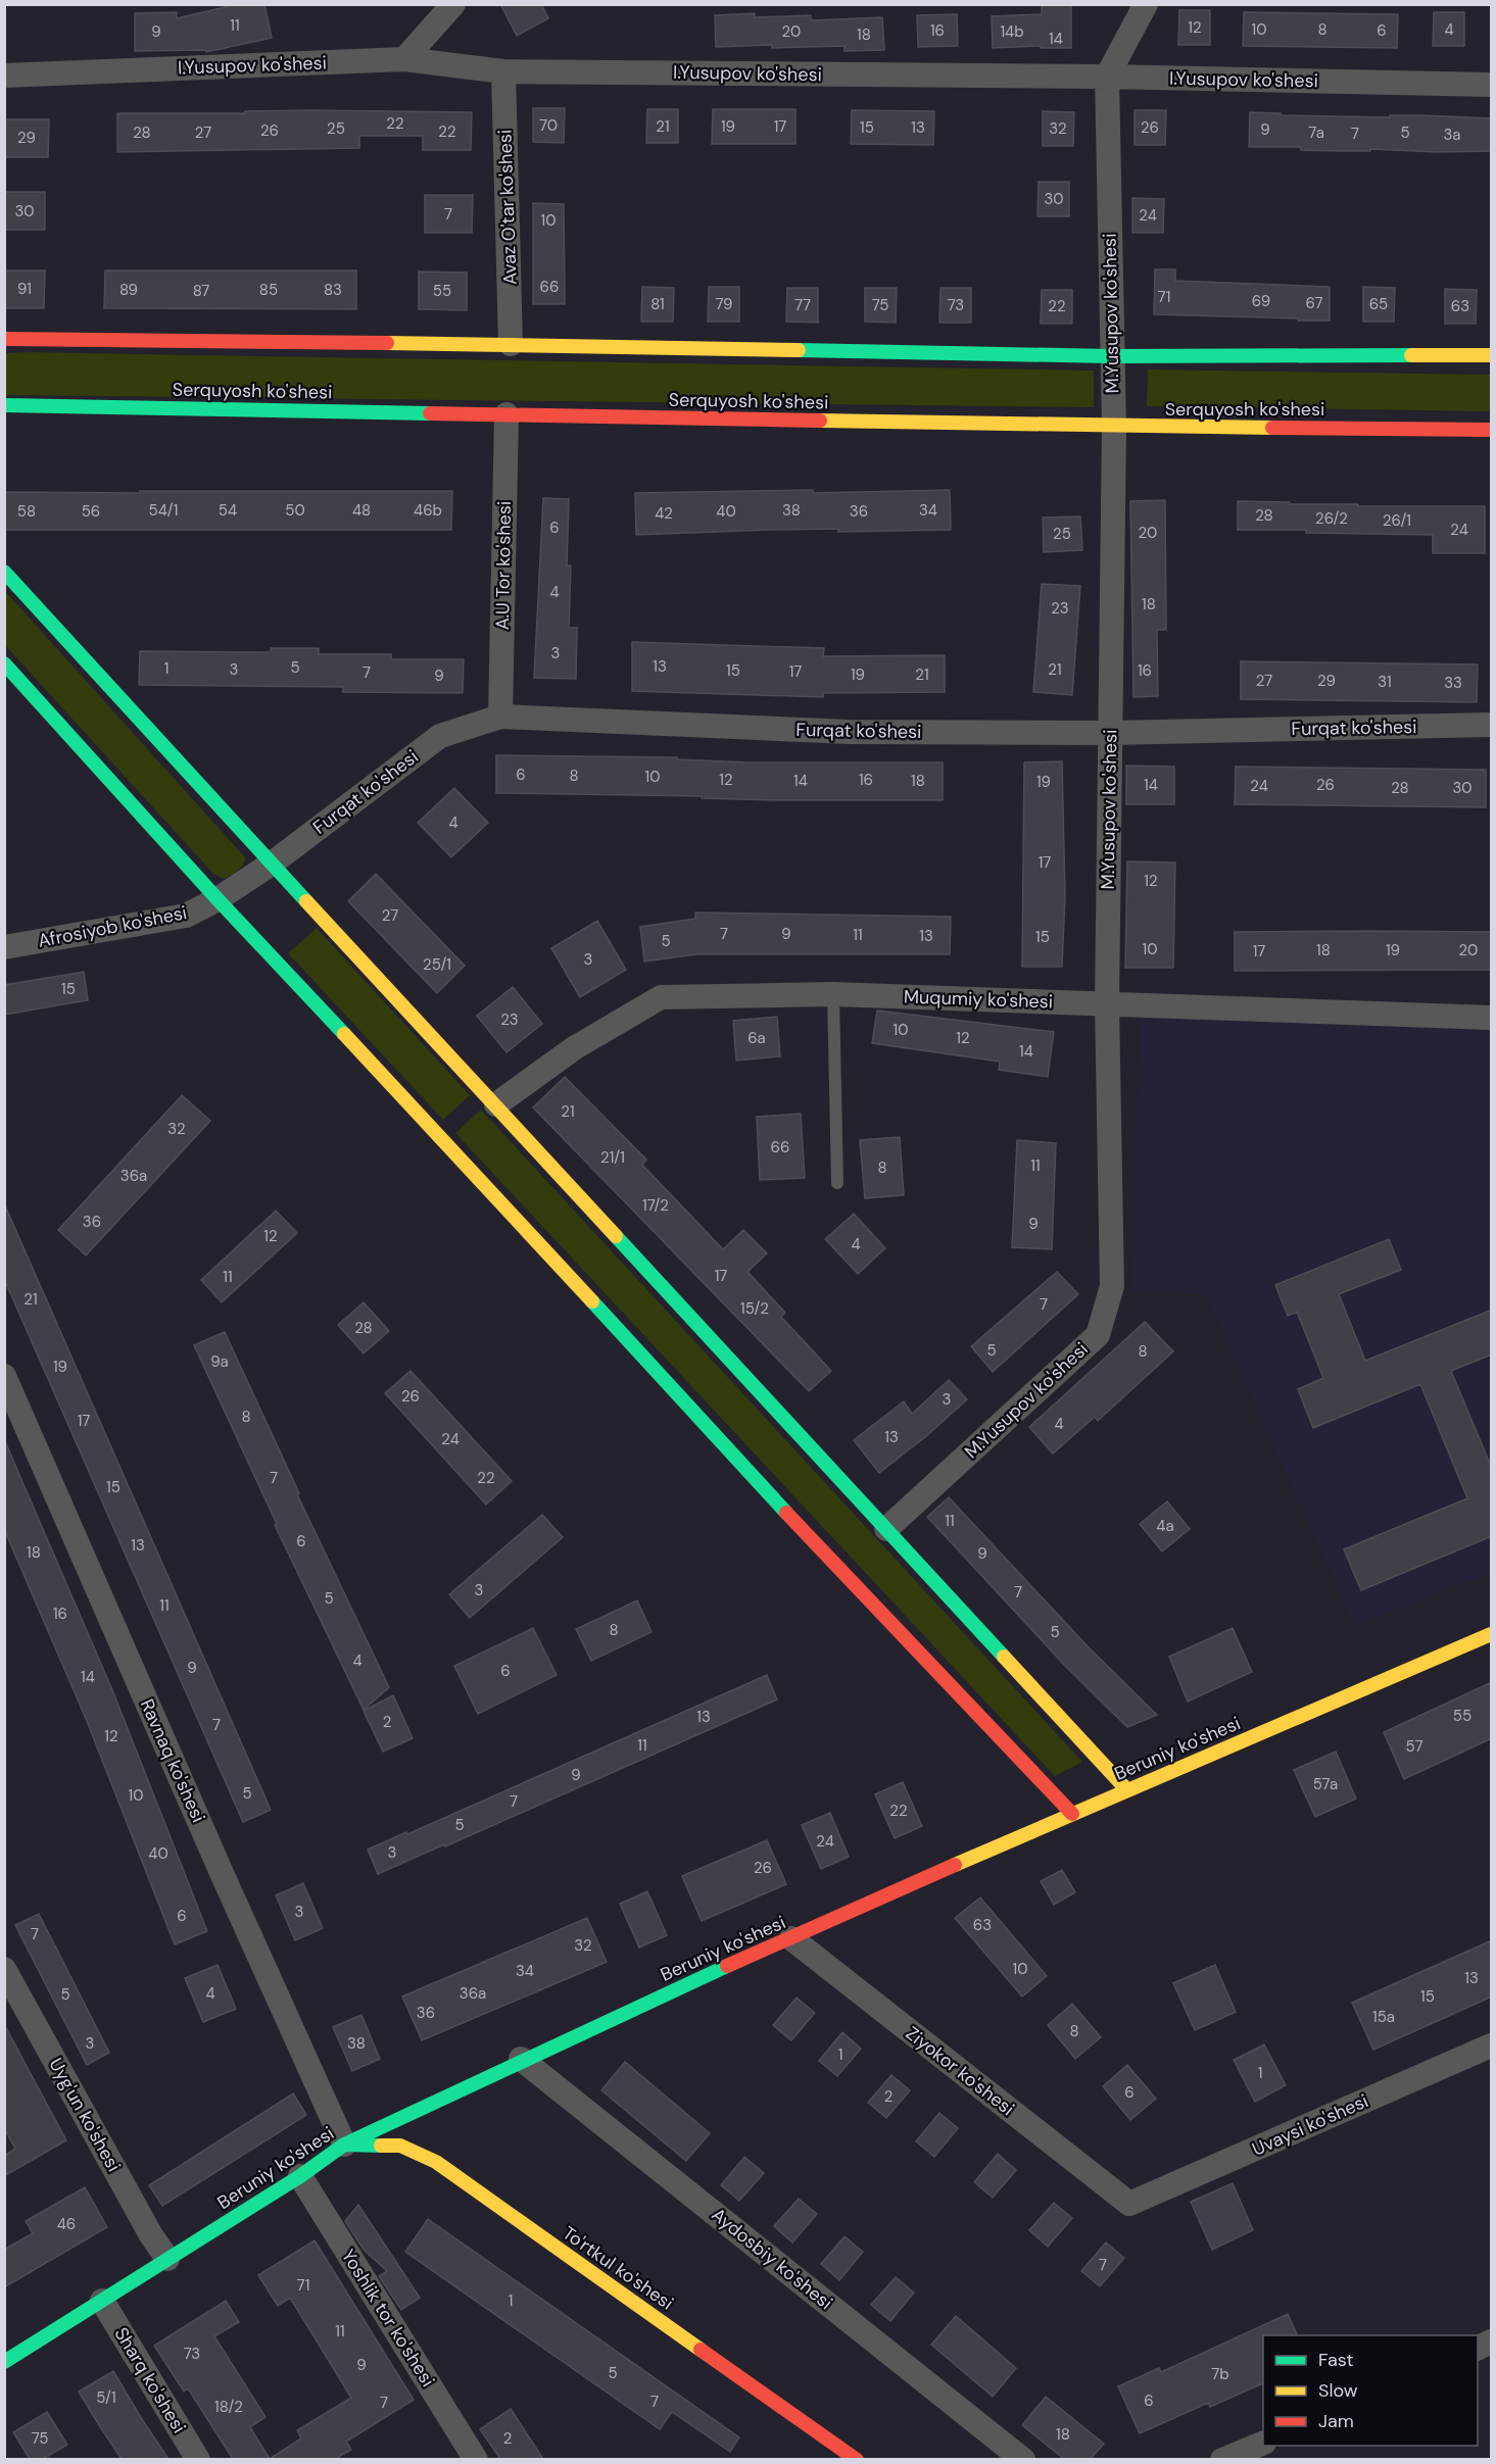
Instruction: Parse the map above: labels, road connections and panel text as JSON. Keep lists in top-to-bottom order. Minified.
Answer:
{"streets":{"street":["I.Yusupov ko'shesi","Avaz O'tar ko'shesi","M.Yusupov ko'shesi","Serquyosh ko'shesi","A.U Tor ko'shesi","Furqat ko'shesi","Afrosiyob ko'shesi","Muqumiy ko'shesi","Beruniy ko'shesi","Ravnaq ko'shesi","Ziyokor ko'shesi","Uyg'un ko'shesi","Uvaysi ko'shesi","Aydosbiy ko'shesi","To'rtkul ko'shesi","Yoshlik tor ko'shesi","Sharq ko'shesi"]},"crossings":[["I.Yusupov ko'shesi","Avaz O'tar ko'shesi"],["I.Yusupov ko'shesi","M.Yusupov ko'shesi"],["M.Yusupov ko'shesi","Serquyosh ko'shesi"],["M.Yusupov ko'shesi","Furqat ko'shesi"],["M.Yusupov ko'shesi","Muqumiy ko'shesi"],["Serquyosh ko'shesi","A.U Tor ko'shesi"],["A.U Tor ko'shesi","Furqat ko'shesi"],["Furqat ko'shesi","Afrosiyob ko'shesi"],["Beruniy ko'shesi","Ravnaq ko'shesi"],["Beruniy ko'shesi","Ziyokor ko'shesi"],["Beruniy ko'shesi","Uyg'un ko'shesi"],["Beruniy ko'shesi","Aydosbiy ko'shesi"],["Beruniy ko'shesi","To'rtkul ko'shesi"],["Beruniy ko'shesi","Yoshlik tor ko'shesi"],["Beruniy ko'shesi","Sharq ko'shesi"],["Ravnaq ko'shesi","To'rtkul ko'shesi"],["Ziyokor ko'shesi","Uvaysi ko'shesi"]],"house_numbers":["11","12","10","8","4","16","6","9","20","14b","18","14","22","70","21","19","17","15","13","26","25","32","9","26","22","28","27","7a","5","7","3a","29","30","30","7","24","10","66","91","89","85","83","87","55","71","69","67","81","79","65","77","75","73","22","63","54/1","54","50","48","46b","38","34","58","56","40","36","42","28","26/2","26/1","6","24","20","25","4","18","23","3","13","5","1","3","21","15","16","17","7","19","21","9","27","29","31","33","6","8","10","12","16","14","18","19","14","26","24","28","30","4","17","12","27","7","9","11","13","15","5","10","18","19","20","17","3","25/1","15","23","10","6a","12","14","21","32","66","21/1","11","8","36a","17/2","36","9","12","4","17","11","21","7","15/2","28","5","8","9a","19","26","3","8","17","4","13","24","7","22","15","11","4a","6","13","18","9","3","7","5","11","16","8","5","4","9","6","14","55","13","2","7","12","11","57","9","57a","5","10","7","22","5","24","3","40","26","3","6","63","7","32","10","34","13","4","36a","5","15","36","15a","8","3","38","1","1","6","2","46","7","71","1","11","73","9","5","7b","5/1","6","7","7","18/2","18","75","2"],"legend":["Fast","Slow","Jam"]}
